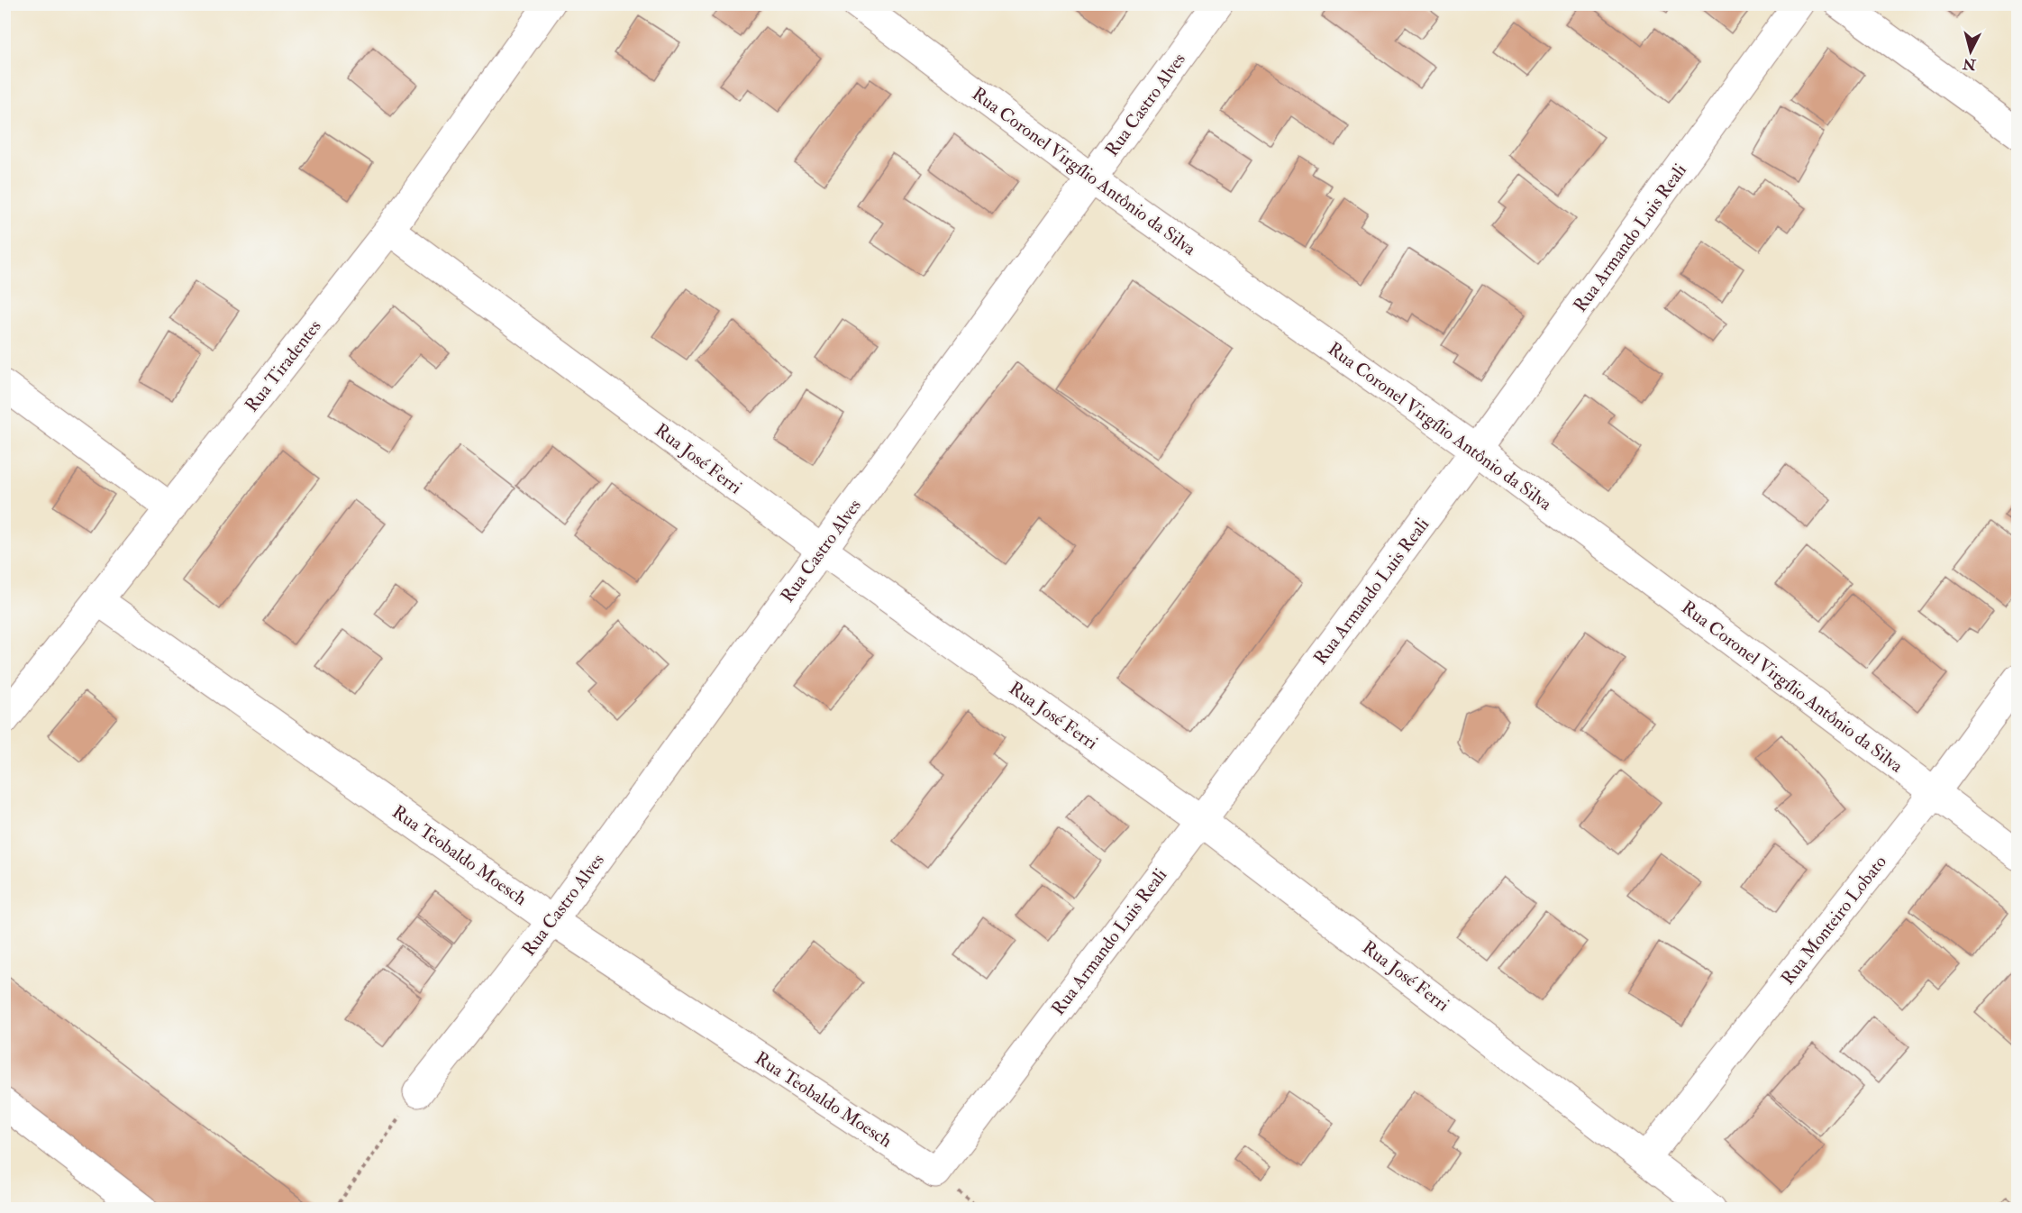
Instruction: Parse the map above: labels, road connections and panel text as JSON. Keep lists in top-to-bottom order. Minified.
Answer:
{"streets":{"street":["Rua Castro Alves","Rua Coronel Virgílio Antônio da Silva","Rua Armando Luis Reali","Rua Tiradentes","Rua José Ferri","Rua Teobaldo Moesch","Rua Monteiro Lobato"]},"crossings":[["Rua Castro Alves","Rua Coronel Virgílio Antônio da Silva"],["Rua Castro Alves","Rua José Ferri"],["Rua Castro Alves","Rua Teobaldo Moesch"],["Rua Coronel Virgílio Antônio da Silva","Rua Armando Luis Reali"],["Rua Coronel Virgílio Antônio da Silva","Rua Monteiro Lobato"],["Rua Armando Luis Reali","Rua José Ferri"],["Rua Armando Luis Reali","Rua Teobaldo Moesch"],["Rua Tiradentes","Rua José Ferri"],["Rua Tiradentes","Rua Teobaldo Moesch"],["Rua José Ferri","Rua Monteiro Lobato"]],"north":"bottom"}
